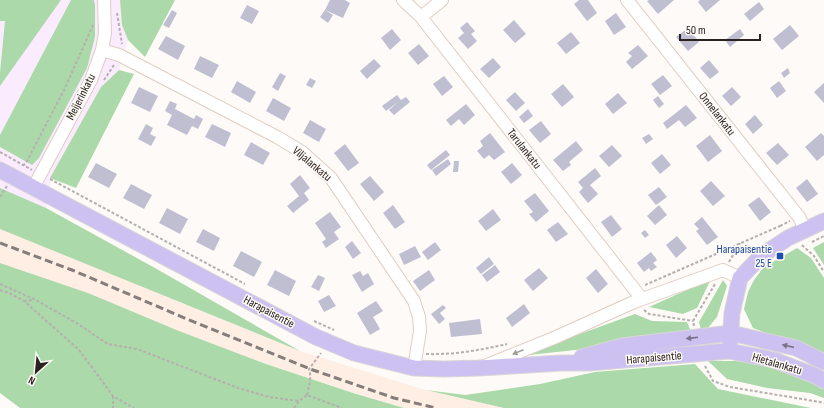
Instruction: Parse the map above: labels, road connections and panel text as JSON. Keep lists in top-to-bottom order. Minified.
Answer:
{"streets":{"main road":["Harapaisentie","Hietalankatu"],"street":["Meijerinkatu","Onnelankatu","Tarulankatu","Viljalankatu"]},"crossings":[["Meijerinkatu","Viljalankatu"],["Meijerinkatu","Harapaisentie"],["Viljalankatu","Harapaisentie"],["Harapaisentie","Hietalankatu"]],"places":{"transit":["Harapaisentie 25 E"]},"scale_bar":"50 m","north":"bottom left"}
